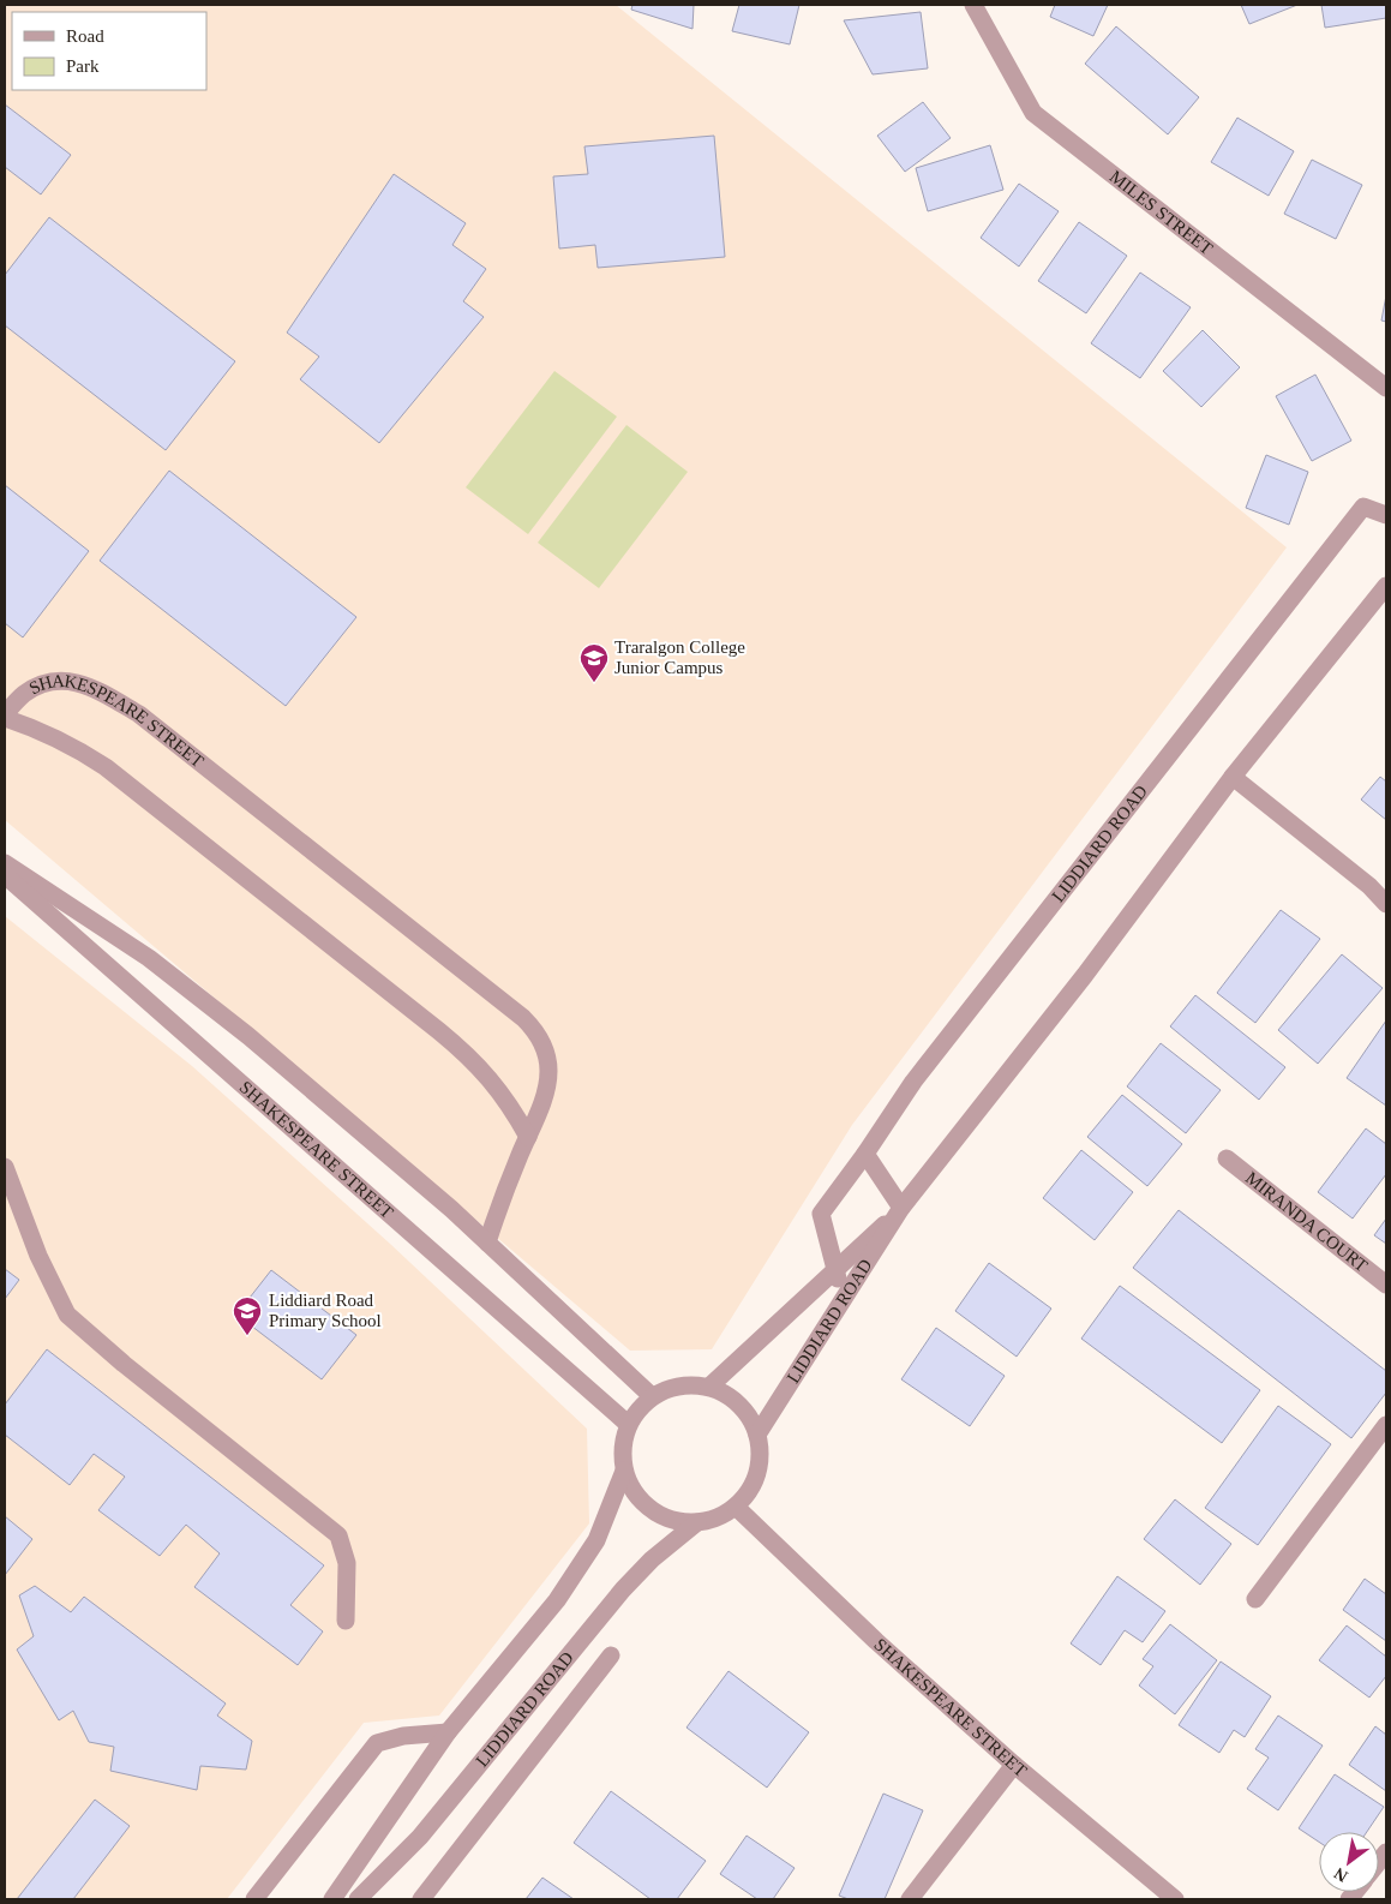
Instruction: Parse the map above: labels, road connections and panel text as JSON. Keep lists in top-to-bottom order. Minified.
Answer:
{"streets":{"street":["MILES STREET","SHAKESPEARE STREET","LIDDIARD ROAD","MIRANDA COURT"]},"crossings":[["SHAKESPEARE STREET","LIDDIARD ROAD"]],"places":{"school or university":["Traralgon College Junior Campus","Liddiard Road Primary School"]},"legend":["Road","Park"],"north":"bottom left"}
